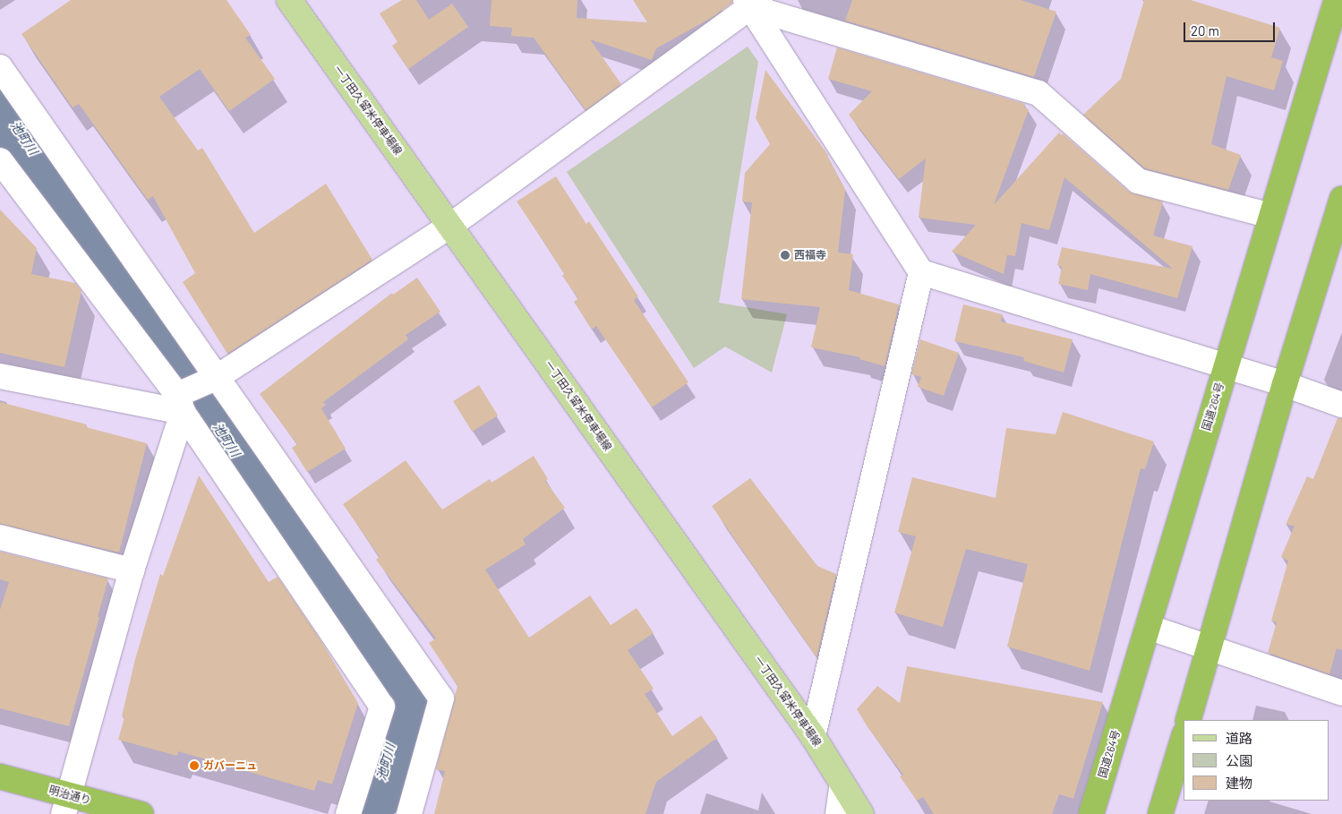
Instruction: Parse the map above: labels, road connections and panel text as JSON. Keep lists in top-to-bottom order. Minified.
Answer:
{"streets":{"highway":["国道264号","明治通り"],"main road":["一丁田久留米停車場線"]},"water":["池町川"],"places":["西福寺","ガバーニュ"],"legend":["道路","公園","建物"],"scale_bar":"20 m"}
